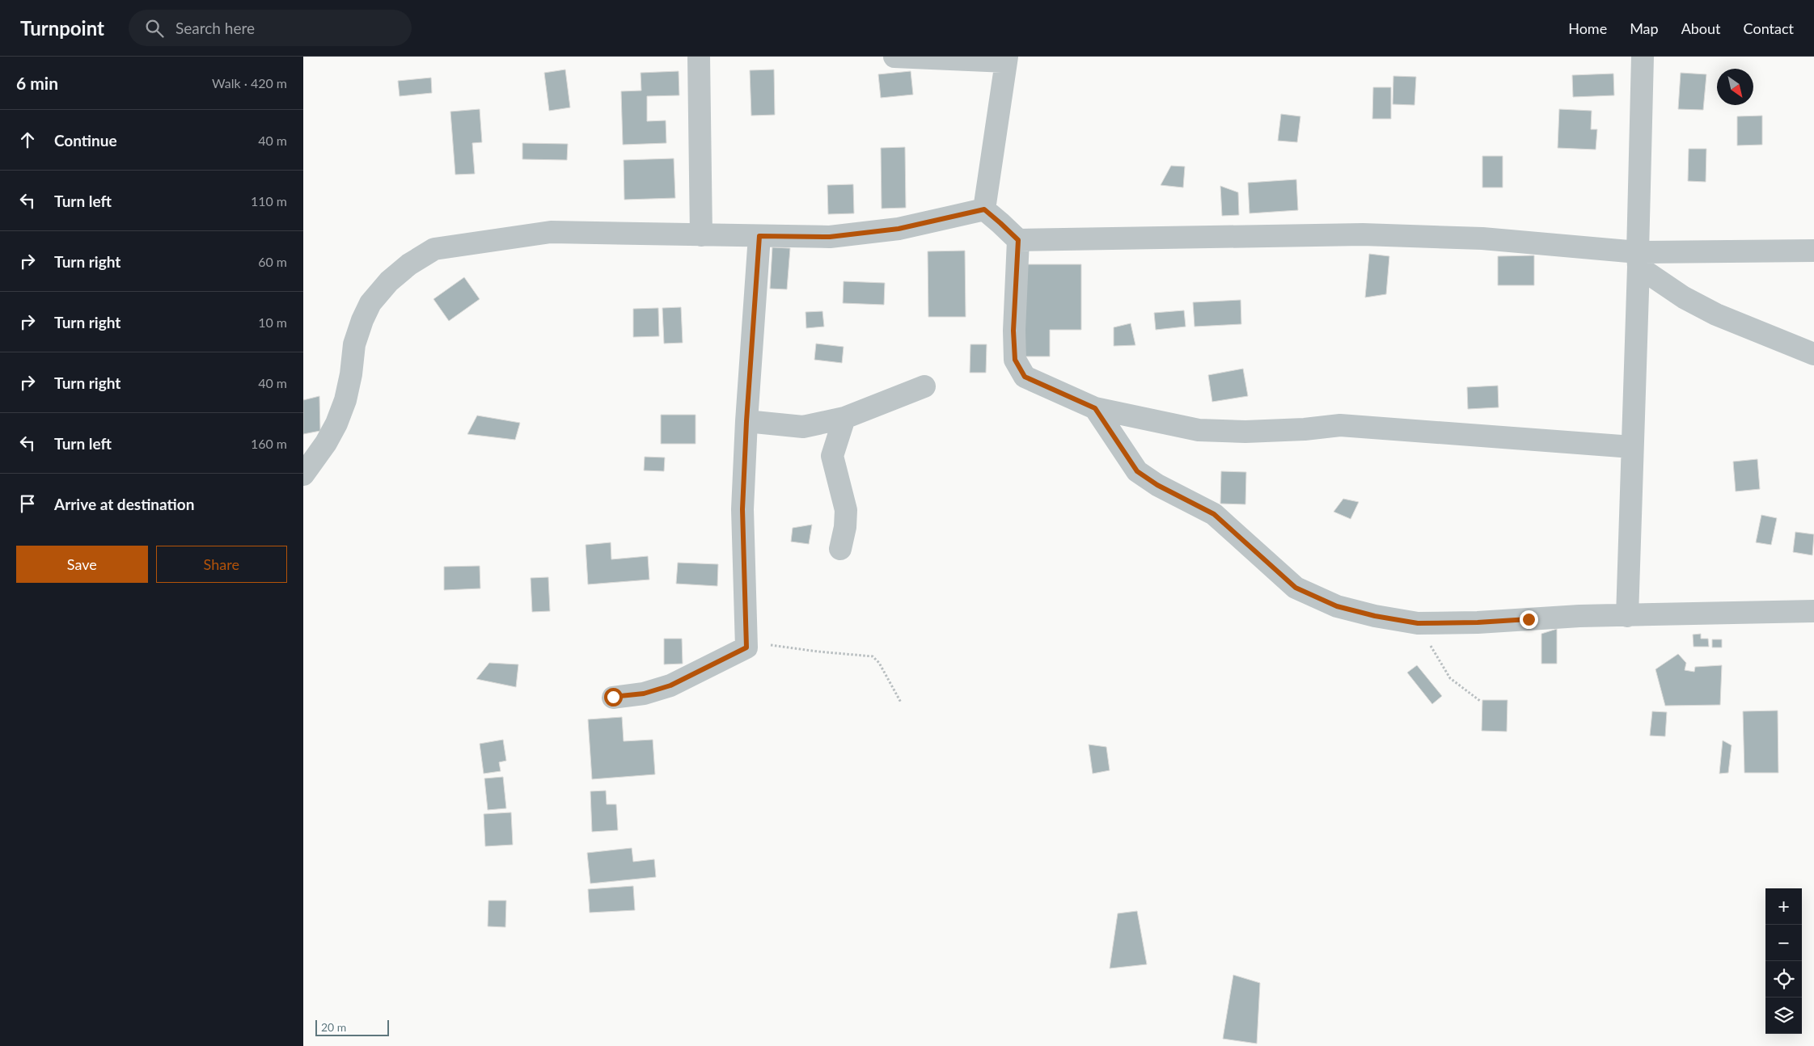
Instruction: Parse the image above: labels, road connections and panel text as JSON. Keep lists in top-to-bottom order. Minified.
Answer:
{"scale_bar":"20 m","north":"bottom right","page":{"header":"Turnpoint","search":"Search here","nav":["Home","Map","About","Contact"],"heading":["6 min","Walk · 420 m"],"list":[["Continue","40 m"],["Turn left","110 m"],["Turn right","60 m"],["Turn right","10 m"],["Turn right","40 m"],["Turn left","160 m"],"Arrive at destination"],"buttons":["Save","Share"],"map_buttons":["+","−"],"scale":"20 m"}}
